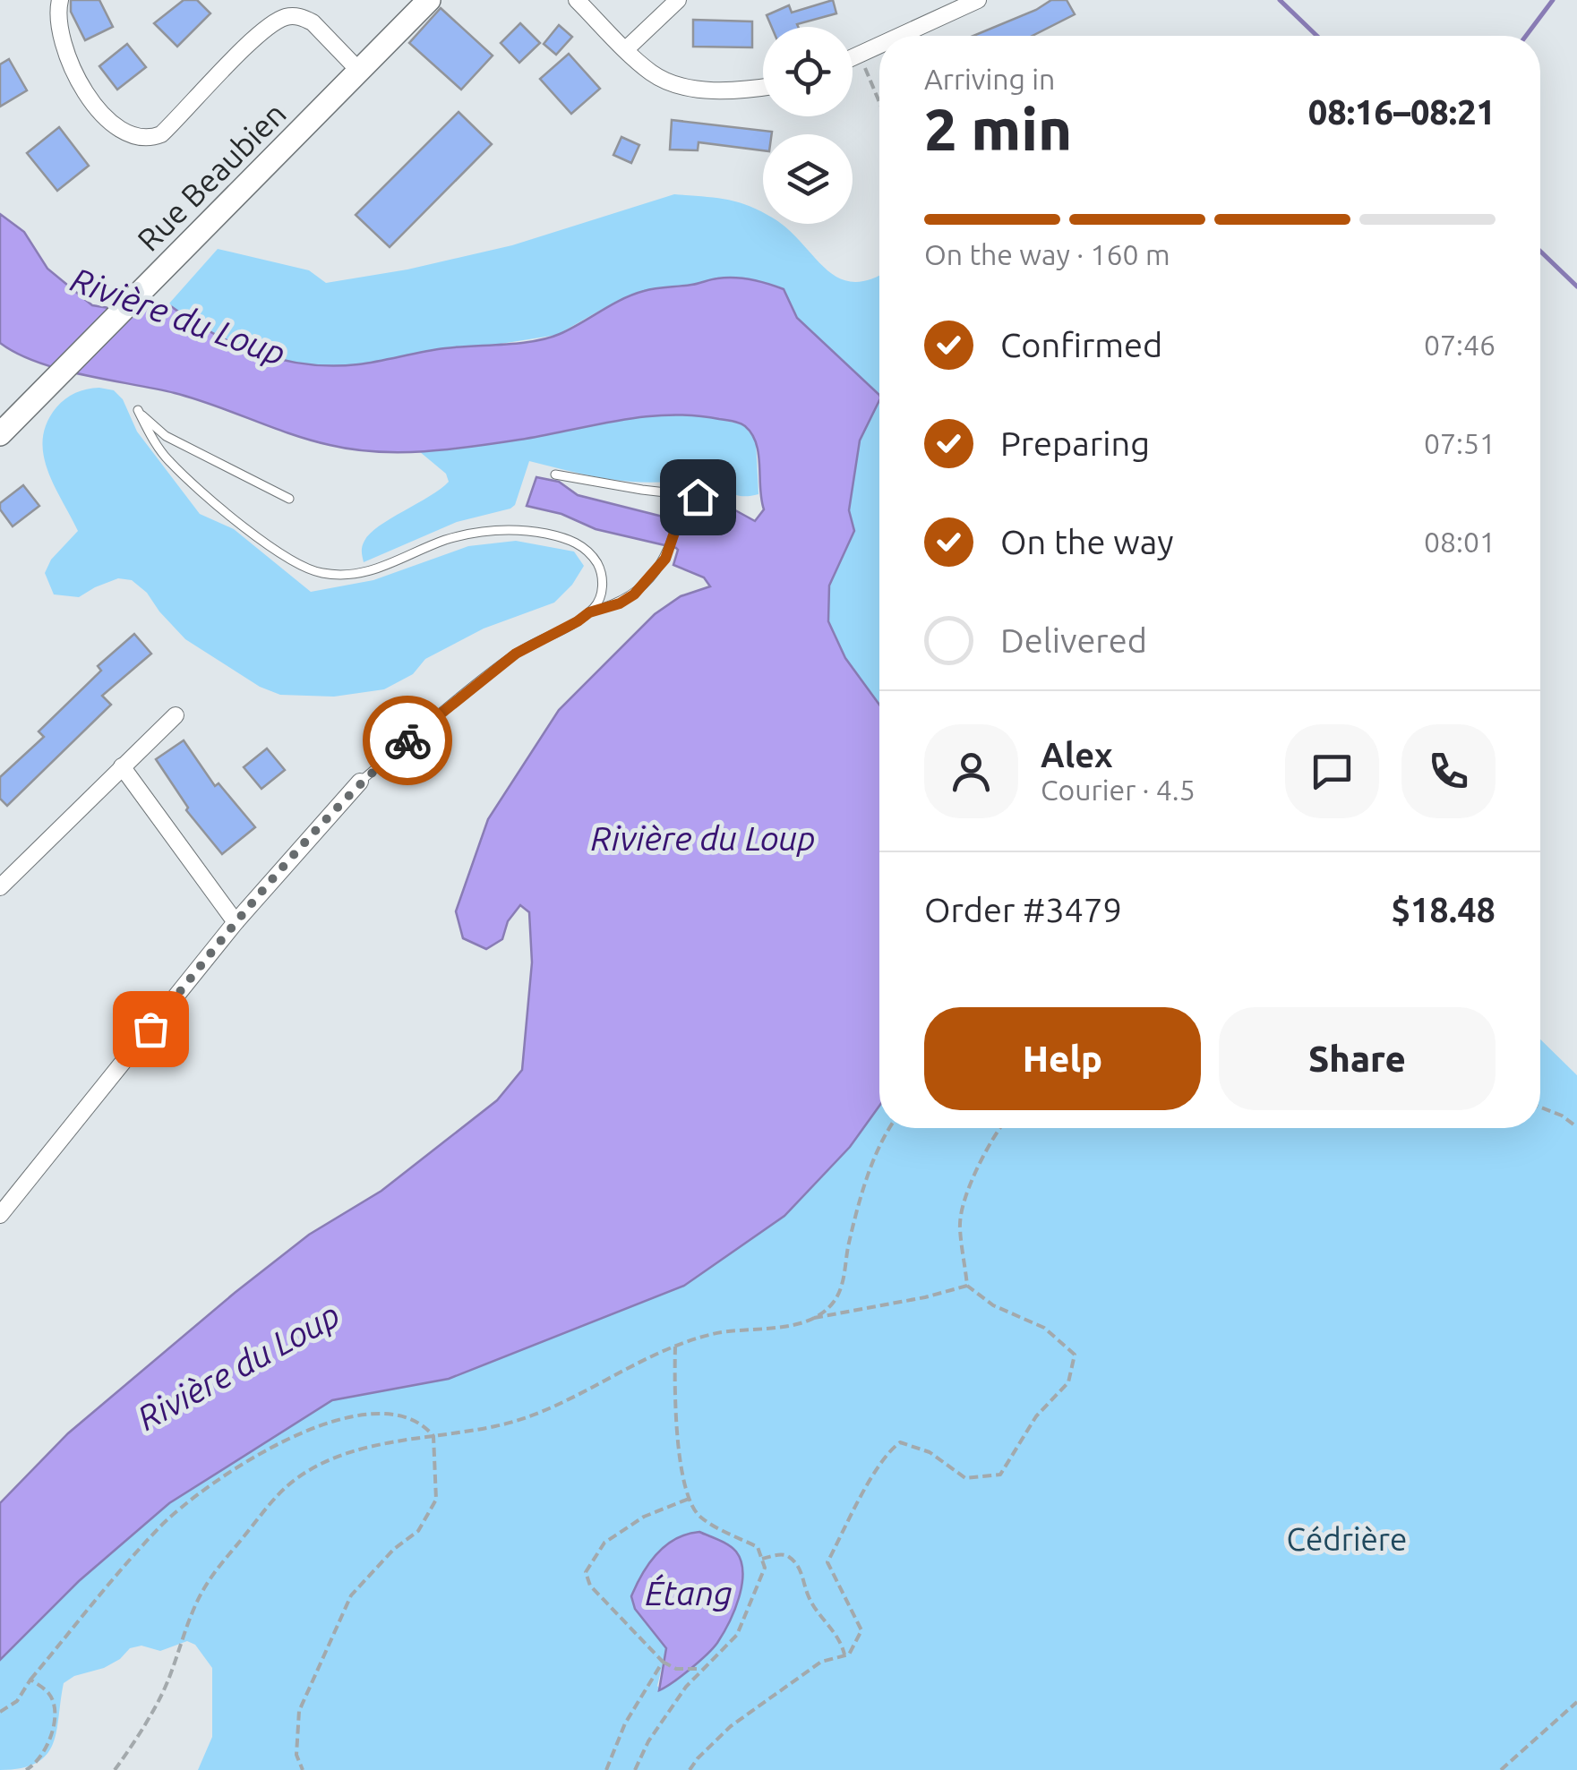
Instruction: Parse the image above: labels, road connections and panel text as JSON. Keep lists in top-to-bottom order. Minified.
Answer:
{"streets":{"main road":["Rue Beaubien"]},"water":["Rivière du Loup","Étang"],"parks":["Cédrière"],"page":{"heading":["2 min","Arriving in","08:16–08:21"],"panel":["Alex","Courier · 4.5","Order #3479","$18.48"],"bar":"On the way · 160 m","list":[["Confirmed","07:46"],["Preparing","07:51"],["On the way","08:01"],"Delivered"],"buttons":["Help","Share"]}}
